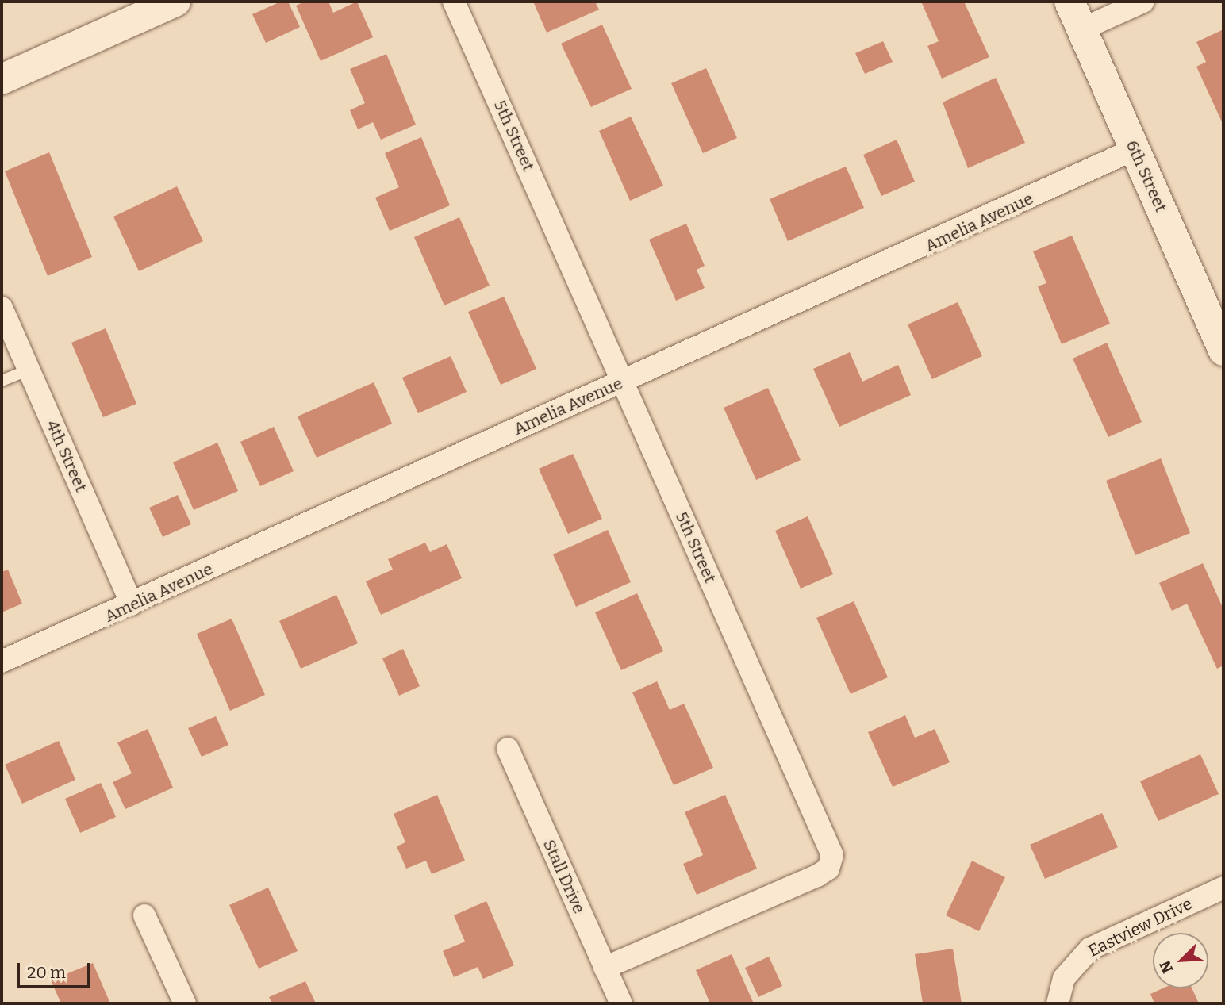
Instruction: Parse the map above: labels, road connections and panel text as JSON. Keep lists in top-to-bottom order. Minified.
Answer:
{"streets":{"street":["5th Street","6th Street","Amelia Avenue","4th Street","Stall Drive","Eastview Drive"]},"crossings":[["5th Street","Amelia Avenue"],["5th Street","Stall Drive"],["6th Street","Amelia Avenue"],["Amelia Avenue","4th Street"]],"scale_bar":"20 m","north":"bottom left"}
